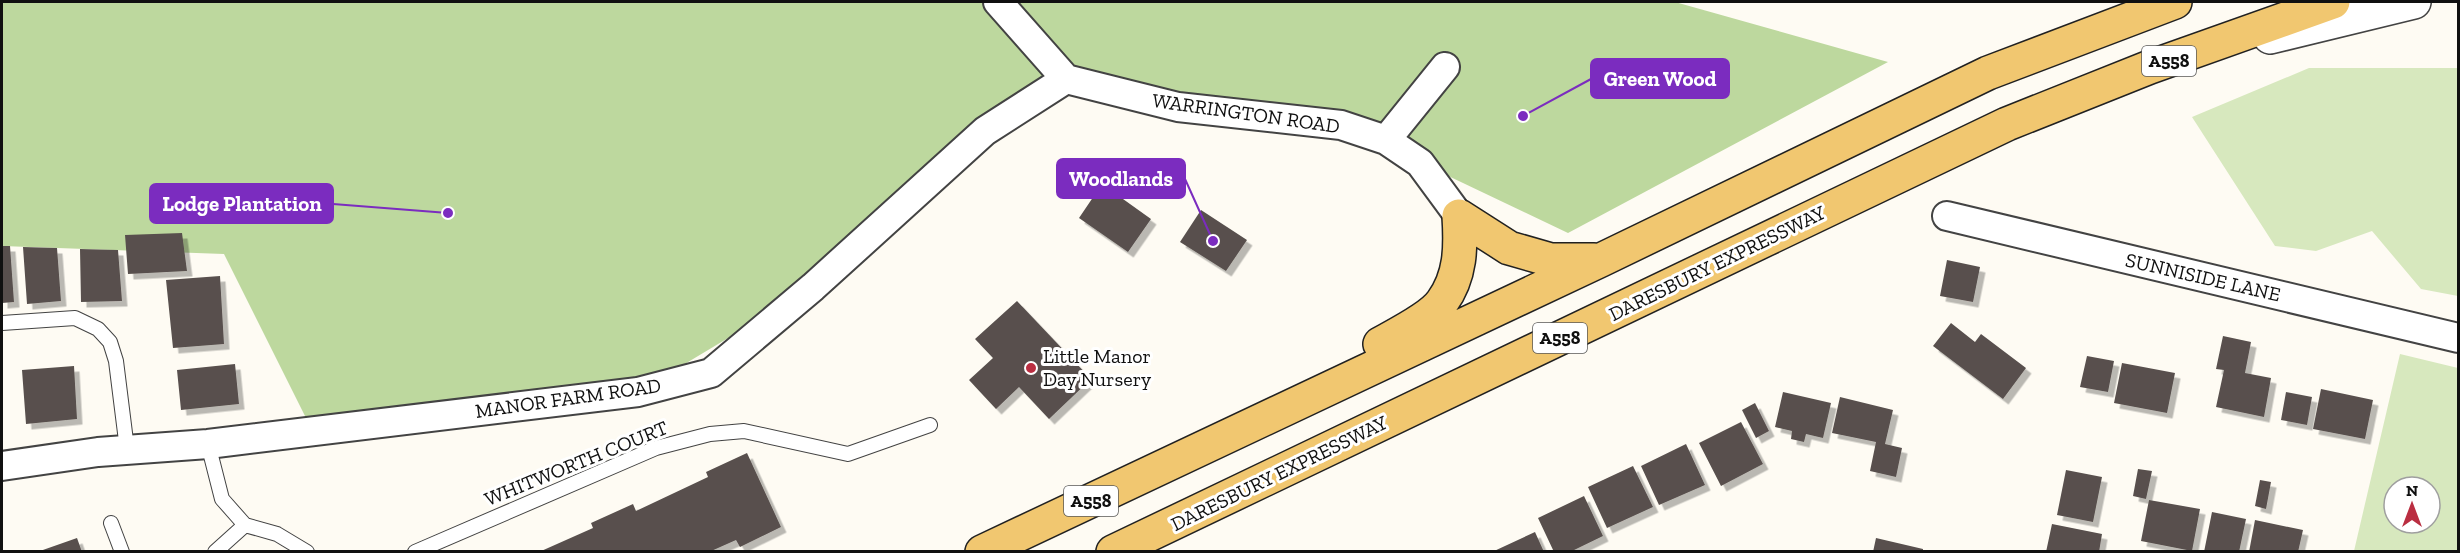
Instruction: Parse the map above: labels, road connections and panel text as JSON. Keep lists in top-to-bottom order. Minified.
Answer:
{"streets":{"main road":["A558","DARESBURY EXPRESSWAY"],"street":["WARRINGTON ROAD","SUNNISIDE LANE","MANOR FARM ROAD"],"lane":["WHITWORTH COURT"]},"crossings":[["WARRINGTON ROAD","MANOR FARM ROAD"]],"places":["Green Wood","Lodge Plantation","Woodlands","Little Manor Day Nursery"],"north":"top"}
